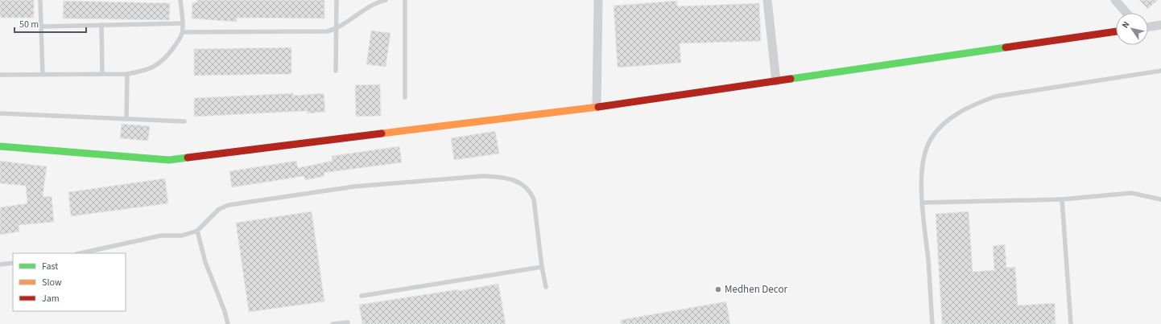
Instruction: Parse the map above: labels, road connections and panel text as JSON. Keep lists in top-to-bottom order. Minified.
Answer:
{"places":["Medhen Decor"],"legend":["Fast","Slow","Jam"],"scale_bar":"50 m","north":"top left"}
